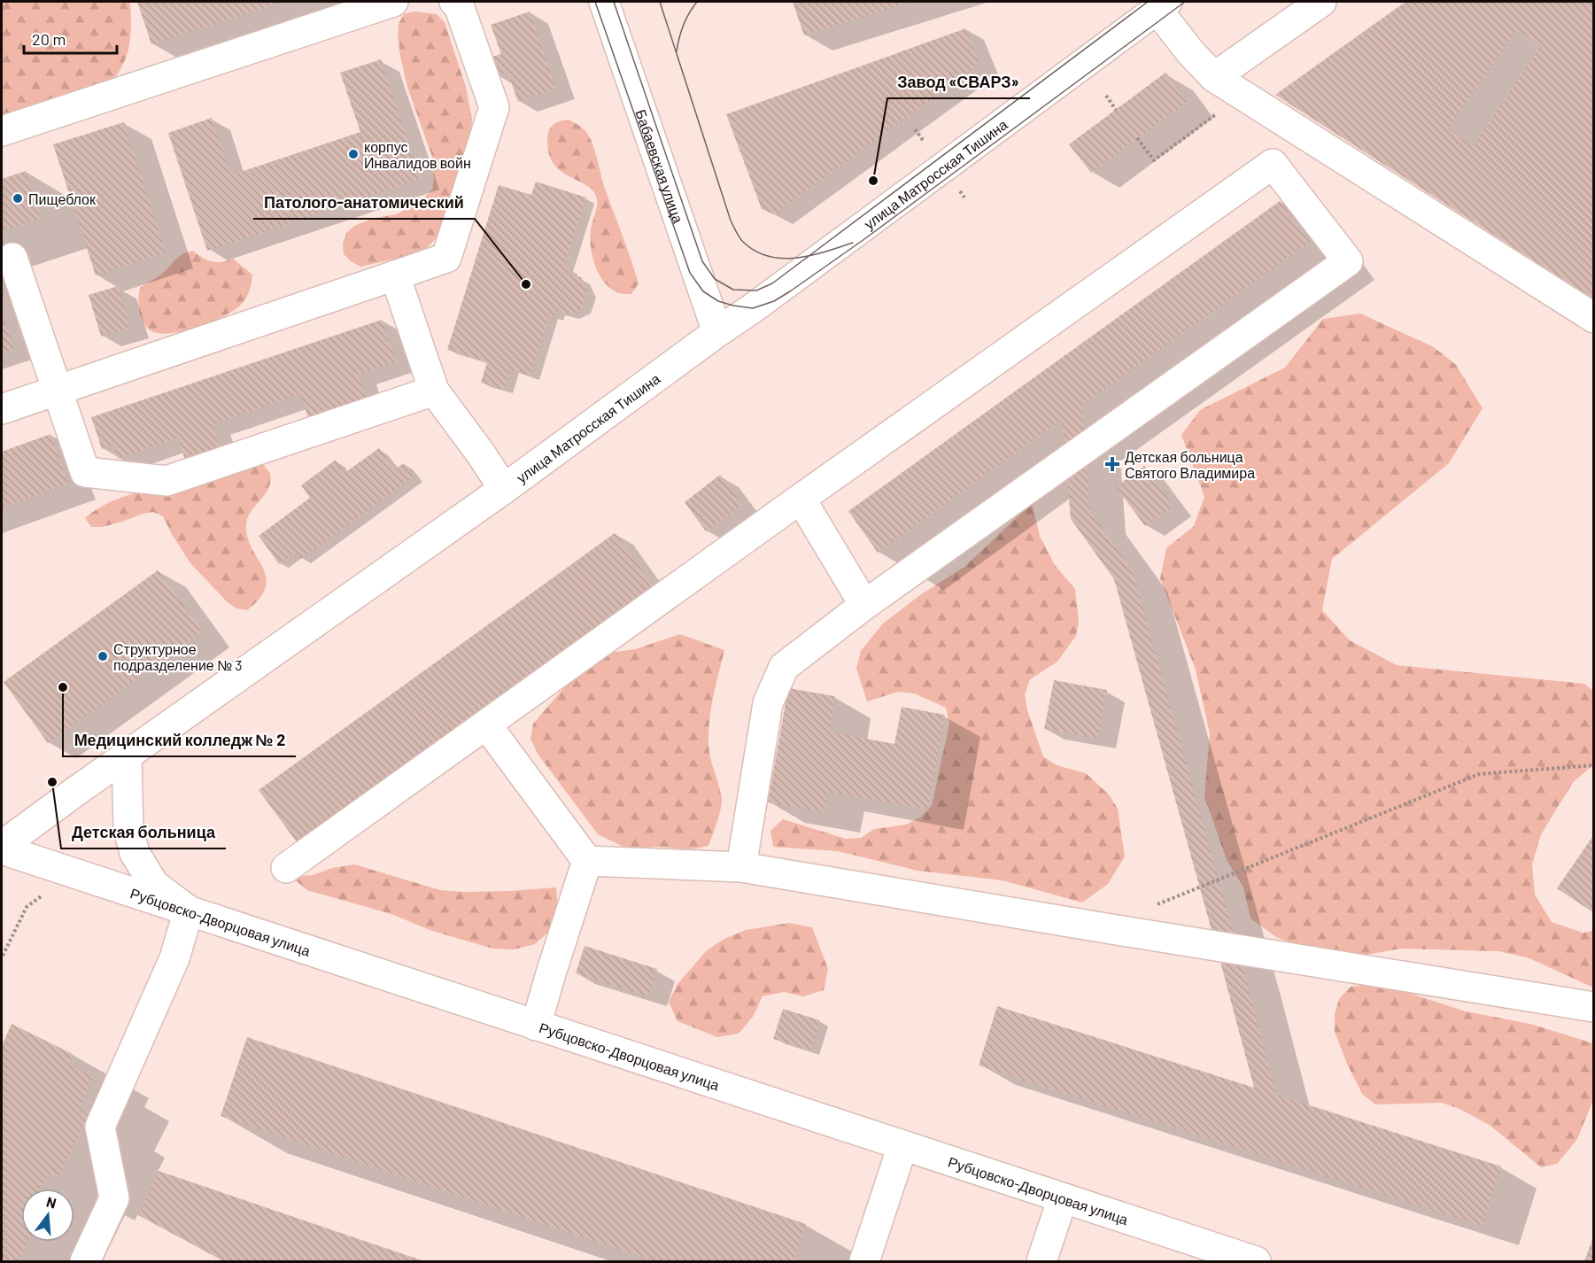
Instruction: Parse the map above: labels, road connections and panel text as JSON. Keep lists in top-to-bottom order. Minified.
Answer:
{"streets":{"street":["Бабаевская улица","улица Матросская Тишина","Рубцовско-Дворцовая улица"]},"crossings":[["Бабаевская улица","улица Матросская Тишина"],["улица Матросская Тишина","Рубцовско-Дворцовая улица"]],"places":{"other":["корпус Инвалидов войн","Завод «СВАРЗ»","Пищеблок","Патолого-анатомический","Структурное подразделение № 3","Медицинский колледж № 2","Детская больница"],"health":["Детская больница Святого Владимира"]},"scale_bar":"20 m","north":"top"}
